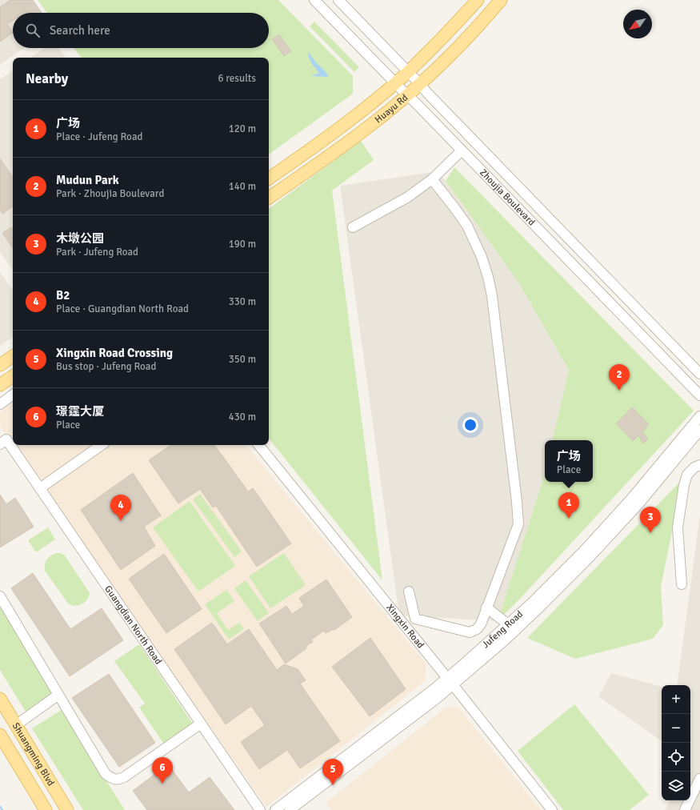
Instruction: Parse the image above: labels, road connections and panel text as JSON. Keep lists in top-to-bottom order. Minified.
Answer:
{"streets":{"main road":["Huayu Rd","Shuangming Blvd"],"street":["Zhoujia Boulevard","Guangdian North Road","Xingxin Road","Jufeng Road"]},"crossings":[["Huayu Rd","Zhoujia Boulevard"],["Xingxin Road","Jufeng Road"]],"north":"bottom left","page":{"search":"Search here","heading":["Nearby","6 results"],"list":[{"mark":"1","name":"广场","note":"Place · Jufeng Road","value":"120 m"},{"mark":"2","name":"Mudun Park","note":"Park · Zhoujia Boulevard","value":"140 m"},{"mark":"3","name":"木墩公园","note":"Park · Jufeng Road","value":"190 m"},{"mark":"4","name":"B2","note":"Place · Guangdian North Road","value":"330 m"},{"mark":"5","name":"Xingxin Road Crossing","note":"Bus stop · Jufeng Road","value":"350 m"},{"mark":"6","name":"璟霆大厦","note":"Place","value":"430 m"}],"pins":["2","1","4","3","6","5"],"popup":["广场","Place"],"map_buttons":["+","−"]}}
